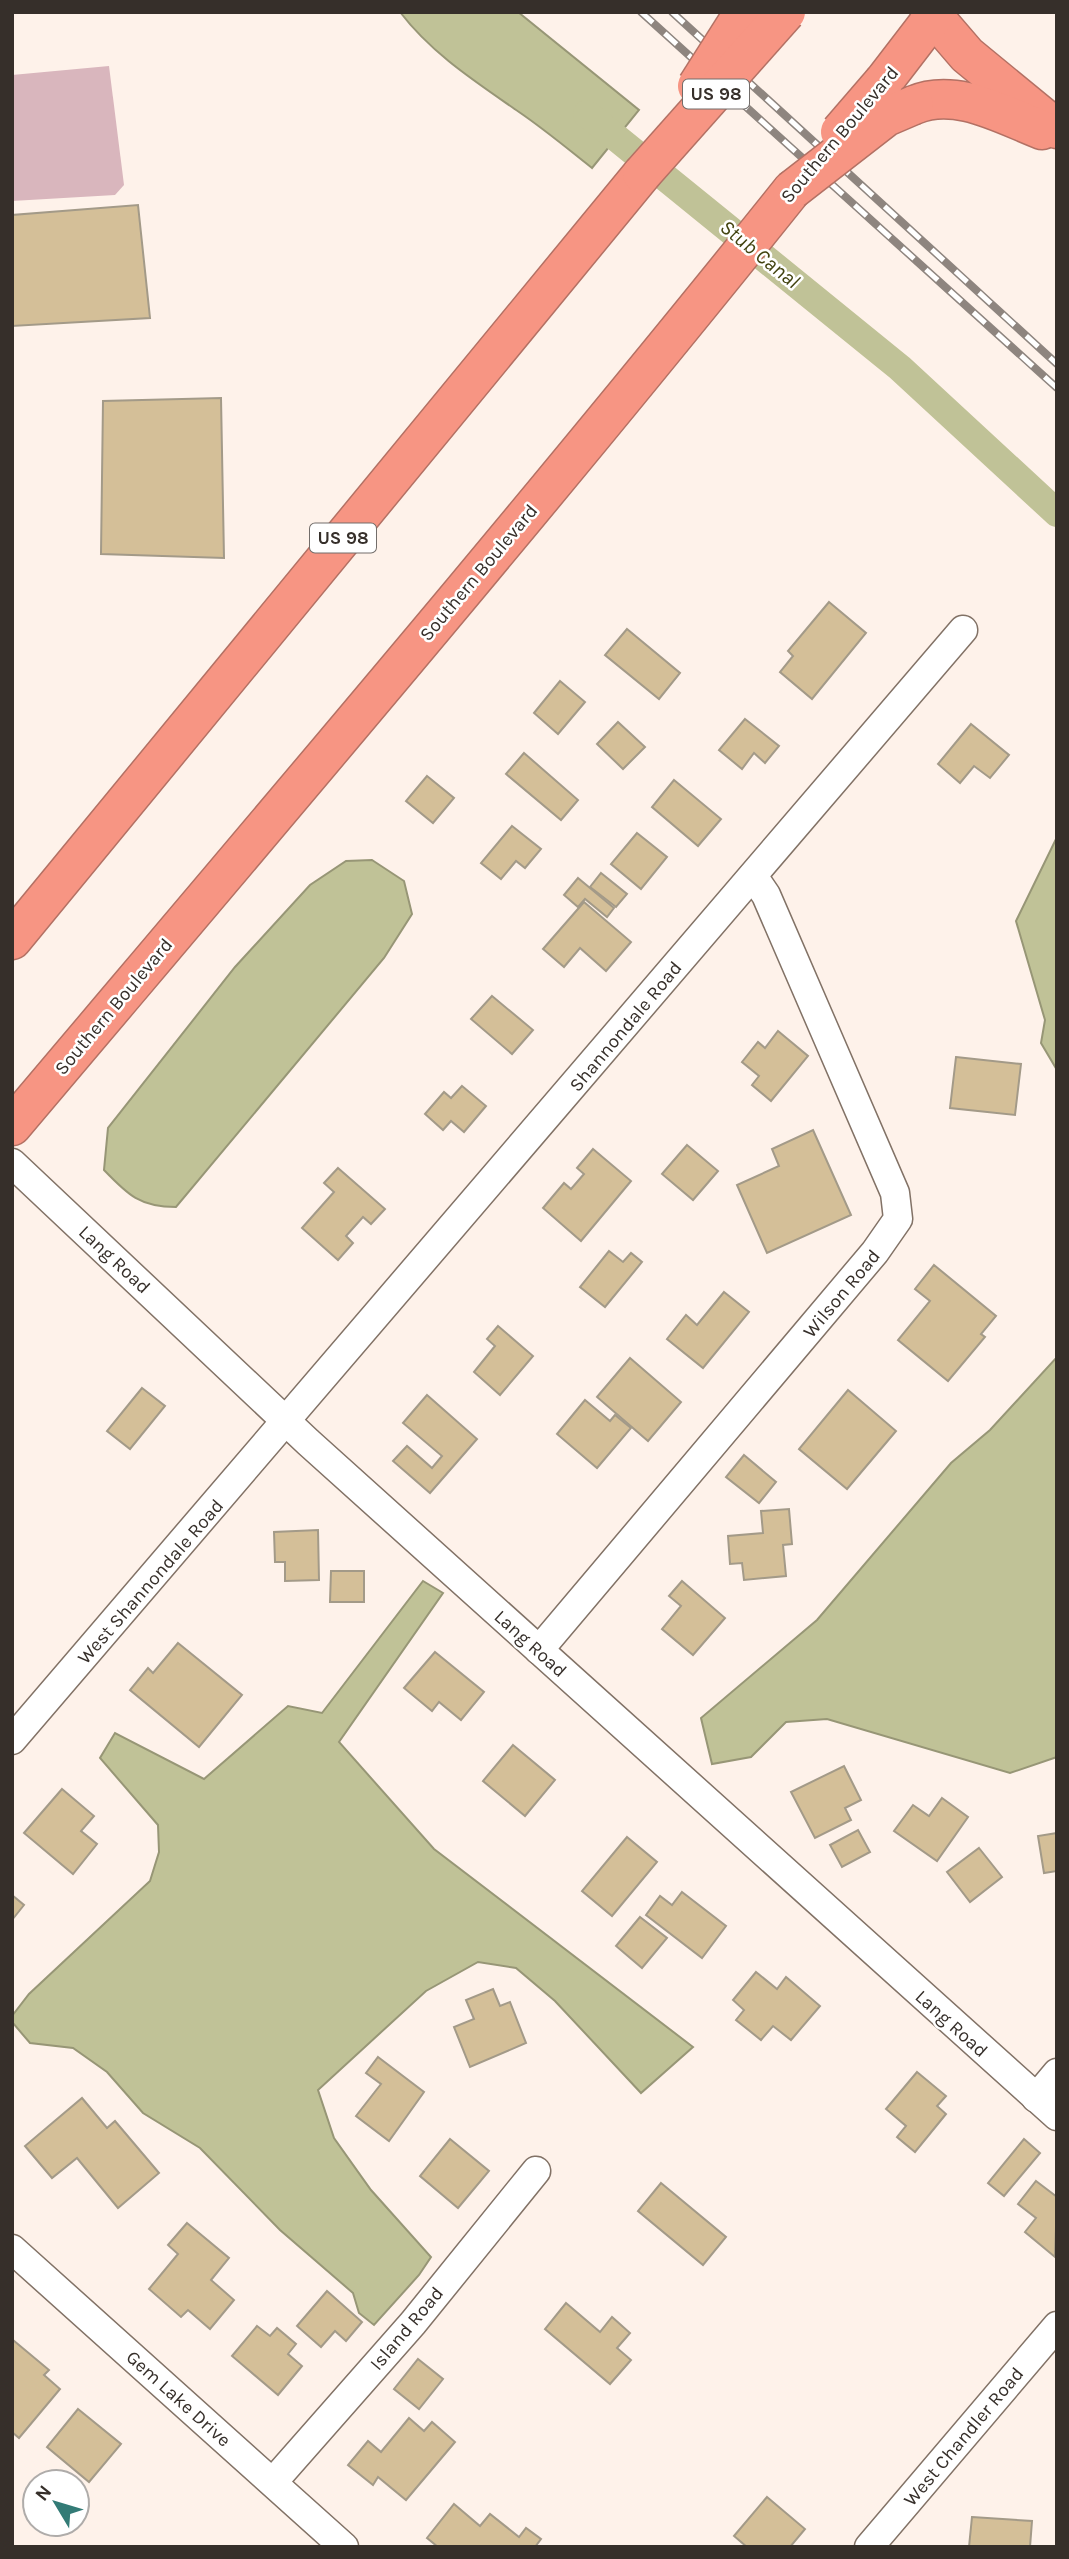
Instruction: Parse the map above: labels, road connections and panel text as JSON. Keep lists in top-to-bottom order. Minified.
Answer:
{"streets":{"highway":["US 98","Southern Boulevard"],"street":["Shannondale Road","Lang Road","Wilson Road","West Shannondale Road","Island Road","Gem Lake Drive","West Chandler Road"]},"crossings":[["Shannondale Road","Lang Road"],["Shannondale Road","Wilson Road"],["Shannondale Road","West Shannondale Road"],["Lang Road","Wilson Road"],["Lang Road","West Shannondale Road"],["Island Road","Gem Lake Drive"]],"water":["Stub Canal"],"north":"top left"}
